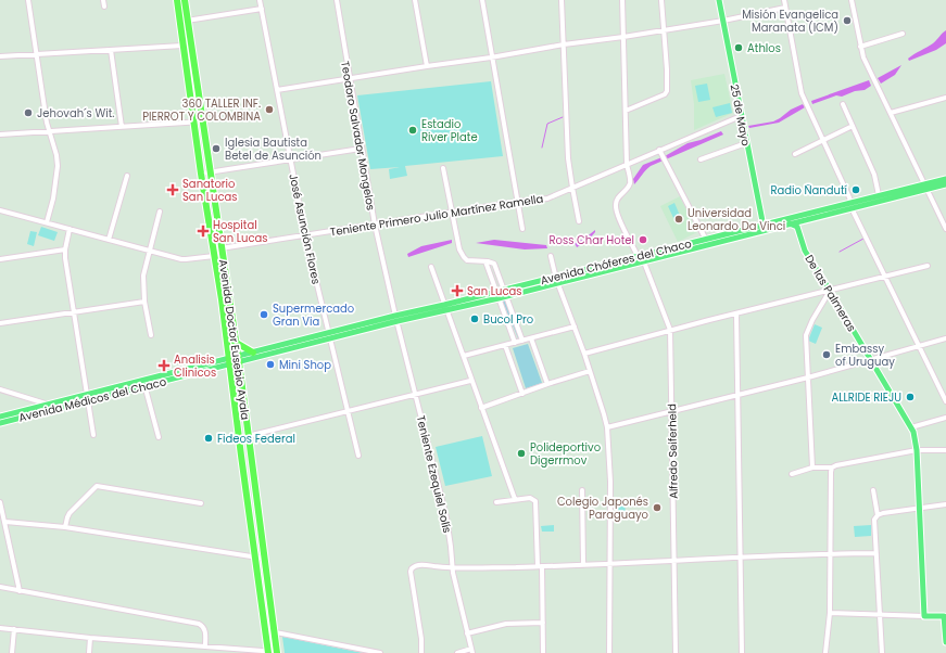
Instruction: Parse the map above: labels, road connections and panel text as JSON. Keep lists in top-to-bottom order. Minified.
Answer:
{"streets":{"highway":["Avenida Doctor Eusebio Ayala"],"main road":["25 de Mayo","Avenida Chóferes del Chaco","De las Palmeras","Avenida Médicos del Chaco"],"street":["Teodoro Salvador Mongelos","Teniente Primero Julio Martínez Ramella","José Asunción Flores","Alfredo Seiferheld","Teniente Ezequiel Solís"]},"crossings":[["25 de Mayo","Teniente Primero Julio Martínez Ramella"],["25 de Mayo","Avenida Chóferes del Chaco"],["Teodoro Salvador Mongelos","Teniente Primero Julio Martínez Ramella"],["Teodoro Salvador Mongelos","Avenida Chóferes del Chaco"],["Teodoro Salvador Mongelos","Teniente Ezequiel Solís"],["Teniente Primero Julio Martínez Ramella","José Asunción Flores"],["Teniente Primero Julio Martínez Ramella","Avenida Doctor Eusebio Ayala"],["Teniente Primero Julio Martínez Ramella","Alfredo Seiferheld"],["José Asunción Flores","Avenida Chóferes del Chaco"],["Avenida Chóferes del Chaco","De las Palmeras"],["Avenida Chóferes del Chaco","Avenida Doctor Eusebio Ayala"],["Avenida Chóferes del Chaco","Avenida Médicos del Chaco"],["Avenida Chóferes del Chaco","Alfredo Seiferheld"],["Avenida Chóferes del Chaco","Teniente Ezequiel Solís"],["Avenida Doctor Eusebio Ayala","Avenida Médicos del Chaco"]],"places":{"other":["Misión Evangelica Maranata (ICM)","Athlos","360 TALLER INF. PIERROT Y COLOMBINA","Jehovah´s Wit.","Estadio River Plate","Iglesia Bautista Betel de Asunción","Radio Ñandutí","Universidad Leonardo Da Vinci","Ross Char Hotel","Supermercado Gran Via","Bucol Pro","Embassy of Uruguay","Mini Shop","ALLRIDE RIEJU","Fideos Federal","Polideportivo Digerrmov","Colegio Japonés Paraguayo"],"health":["Sanatorio San Lucas","Hospital San Lucas","San Lucas","Analisis Clinicos"]}}
